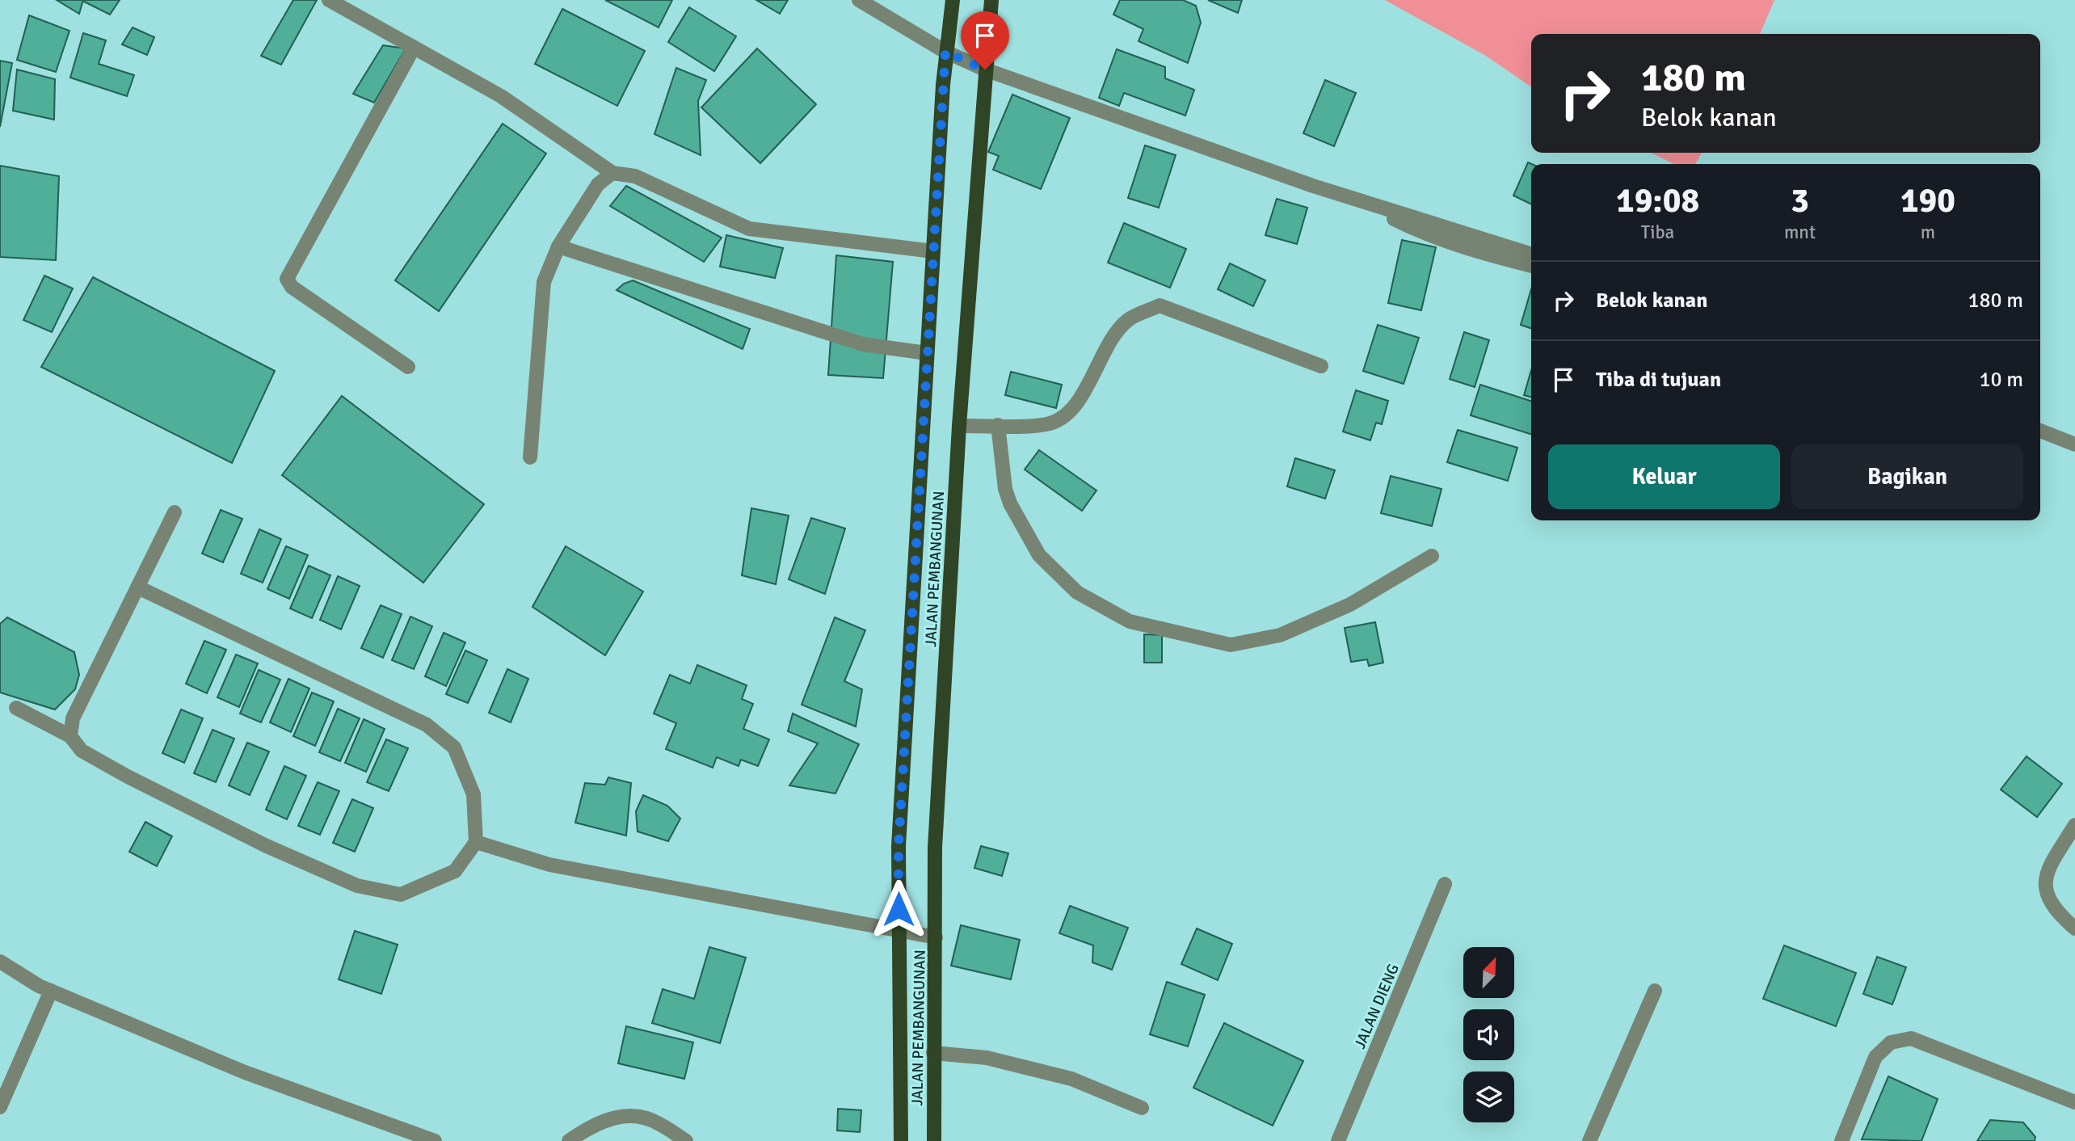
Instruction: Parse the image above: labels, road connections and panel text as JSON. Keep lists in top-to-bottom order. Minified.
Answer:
{"streets":{"main road":["JALAN PEMBANGUNAN"],"street":["JALAN DIENG"]},"north":"top right","page":{"turn":["180 m","Belok kanan"],"eta":["19:08","Tiba","3","mnt","190","m"],"list":[{"name":"Belok kanan","value":"180 m"},{"name":"Tiba di tujuan","value":"10 m"}],"buttons":["Keluar","Bagikan"]}}
